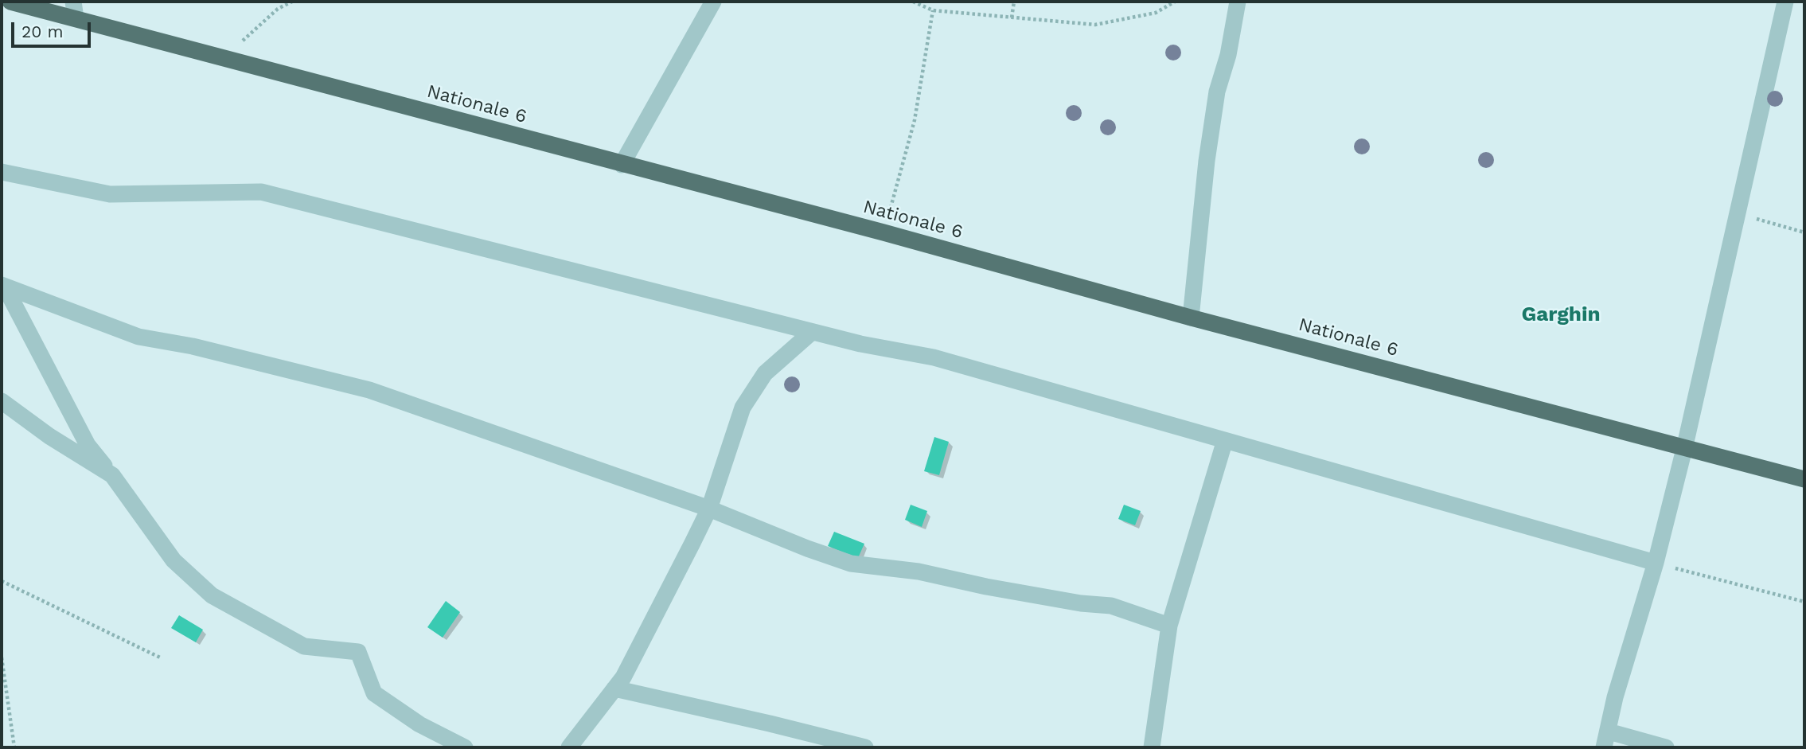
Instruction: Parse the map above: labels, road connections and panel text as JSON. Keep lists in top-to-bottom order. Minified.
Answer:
{"streets":{"main road":["Nationale 6"]},"districts":["Garghin"],"scale_bar":"20 m"}
